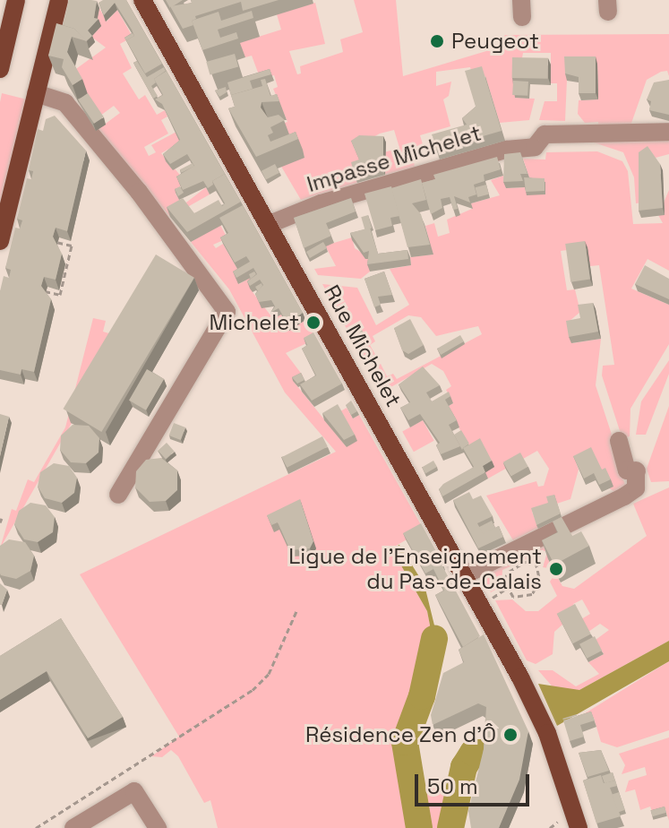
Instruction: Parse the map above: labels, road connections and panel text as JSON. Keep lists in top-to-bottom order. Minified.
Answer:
{"streets":{"main road":["Rue Michelet"],"street":["Impasse Michelet"]},"crossings":[["Impasse Michelet","Rue Michelet"]],"places":["Peugeot","Michelet","Ligue de l'Enseignement du Pas-de-Calais","Résidence Zen d'Ô"],"scale_bar":"50 m"}
